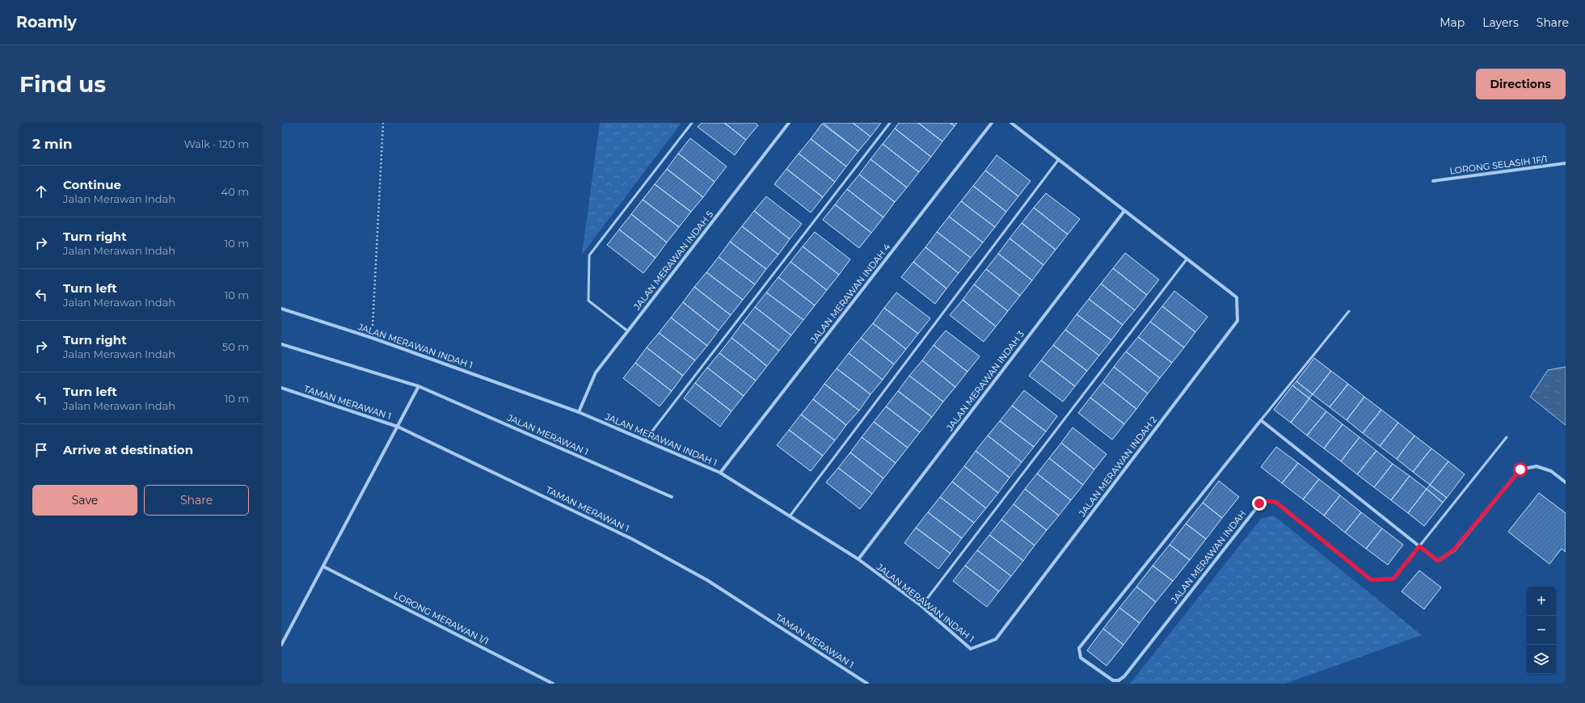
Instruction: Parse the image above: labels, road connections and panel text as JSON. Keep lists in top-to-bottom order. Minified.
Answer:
{"streets":{"street":["LORONG SELASIH 1F/1","JALAN MERAWAN INDAH 5","JALAN MERAWAN INDAH 4","JALAN MERAWAN INDAH 1","JALAN MERAWAN INDAH 3","TAMAN MERAWAN 1","JALAN MERAWAN 1","JALAN MERAWAN INDAH 2","JALAN MERAWAN INDAH","LORONG MERAWAN 1/1"]},"crossings":[["JALAN MERAWAN INDAH 5","JALAN MERAWAN INDAH 1"],["JALAN MERAWAN INDAH 4","JALAN MERAWAN INDAH 1"],["JALAN MERAWAN INDAH 1","JALAN MERAWAN INDAH 3"],["JALAN MERAWAN INDAH 1","JALAN MERAWAN INDAH 2"]],"page":{"header":"Roamly","nav":["Map","Layers","Share"],"buttons":["Directions",["Save","Share"]],"title":"Find us","heading":["2 min","Walk · 120 m"],"list":[["Continue","Jalan Merawan Indah","40 m"],["Turn right","Jalan Merawan Indah","10 m"],["Turn left","Jalan Merawan Indah","10 m"],["Turn right","Jalan Merawan Indah","50 m"],["Turn left","Jalan Merawan Indah","10 m"],"Arrive at destination"],"map_buttons":["+","−"]}}
